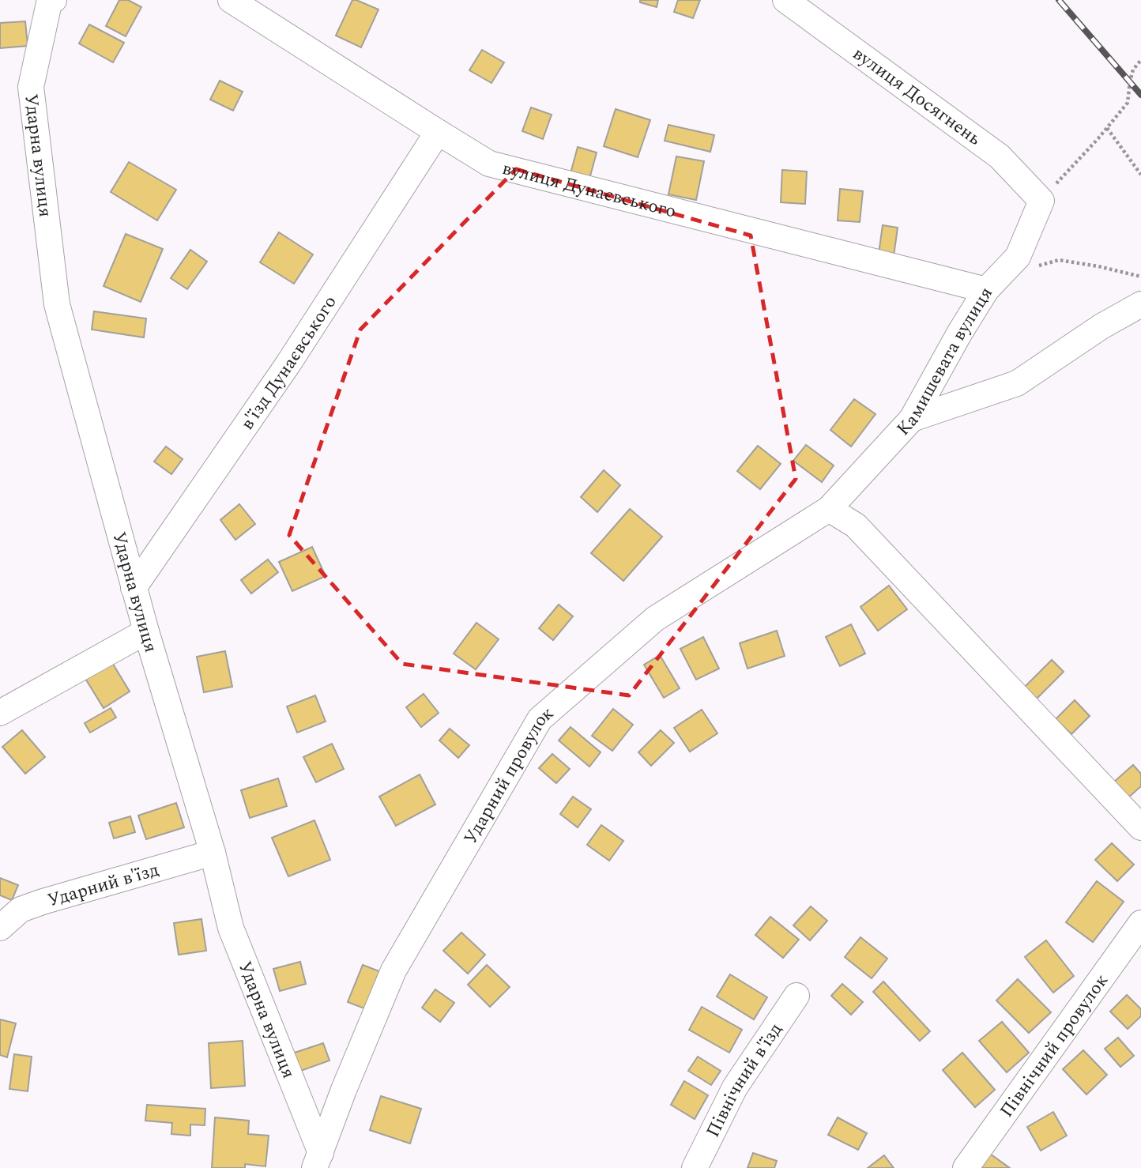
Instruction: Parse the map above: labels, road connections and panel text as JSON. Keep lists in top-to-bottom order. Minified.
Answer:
{"streets":{"street":["вулиця Досягнень","Ударна вулиця","вулиця Дунаєвського","Камишевата вулиця","в'їзд Дунаєвського","Ударний провулок","Ударний в'їзд","Північний провулок","Північний в'їзд"]},"crossings":[["вулиця Досягнень","Камишевата вулиця"],["Ударна вулиця","в'їзд Дунаєвського"],["Ударна вулиця","Ударний провулок"],["Ударна вулиця","Ударний в'їзд"],["вулиця Дунаєвського","Камишевата вулиця"],["вулиця Дунаєвського","в'їзд Дунаєвського"],["Камишевата вулиця","Ударний провулок"]]}
